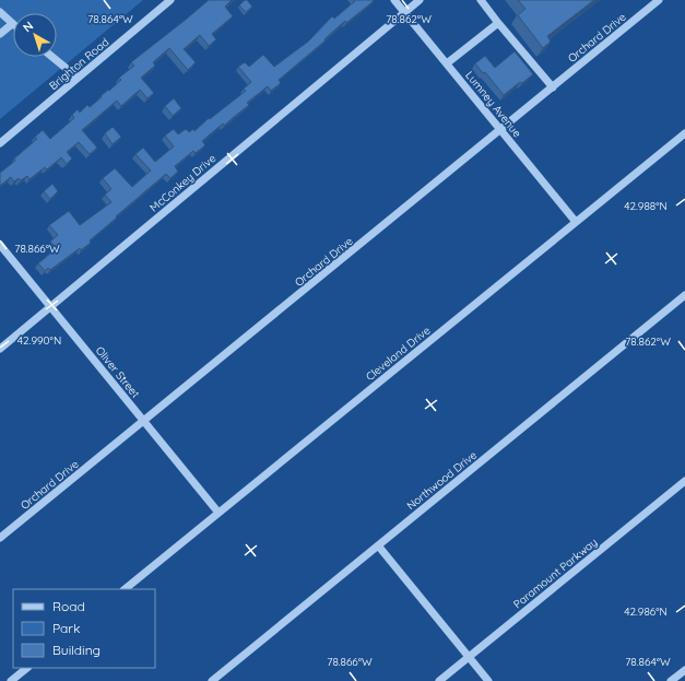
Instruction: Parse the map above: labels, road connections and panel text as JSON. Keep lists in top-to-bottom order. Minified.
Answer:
{"streets":{"street":["Orchard Drive","Brighton Road","Lumney Avenue","McConkey Drive","Cleveland Drive","Oliver Street","Northwood Drive","Paramount Parkway"]},"crossings":[["Orchard Drive","Lumney Avenue"],["Orchard Drive","Oliver Street"],["Lumney Avenue","McConkey Drive"],["Lumney Avenue","Cleveland Drive"],["McConkey Drive","Oliver Street"],["Cleveland Drive","Oliver Street"]],"legend":["Road","Park","Building"],"north":"top left","coordinates":["78.864°W","78.862°W","42.988°N","78.866°W","42.990°N","42.986°N"]}
